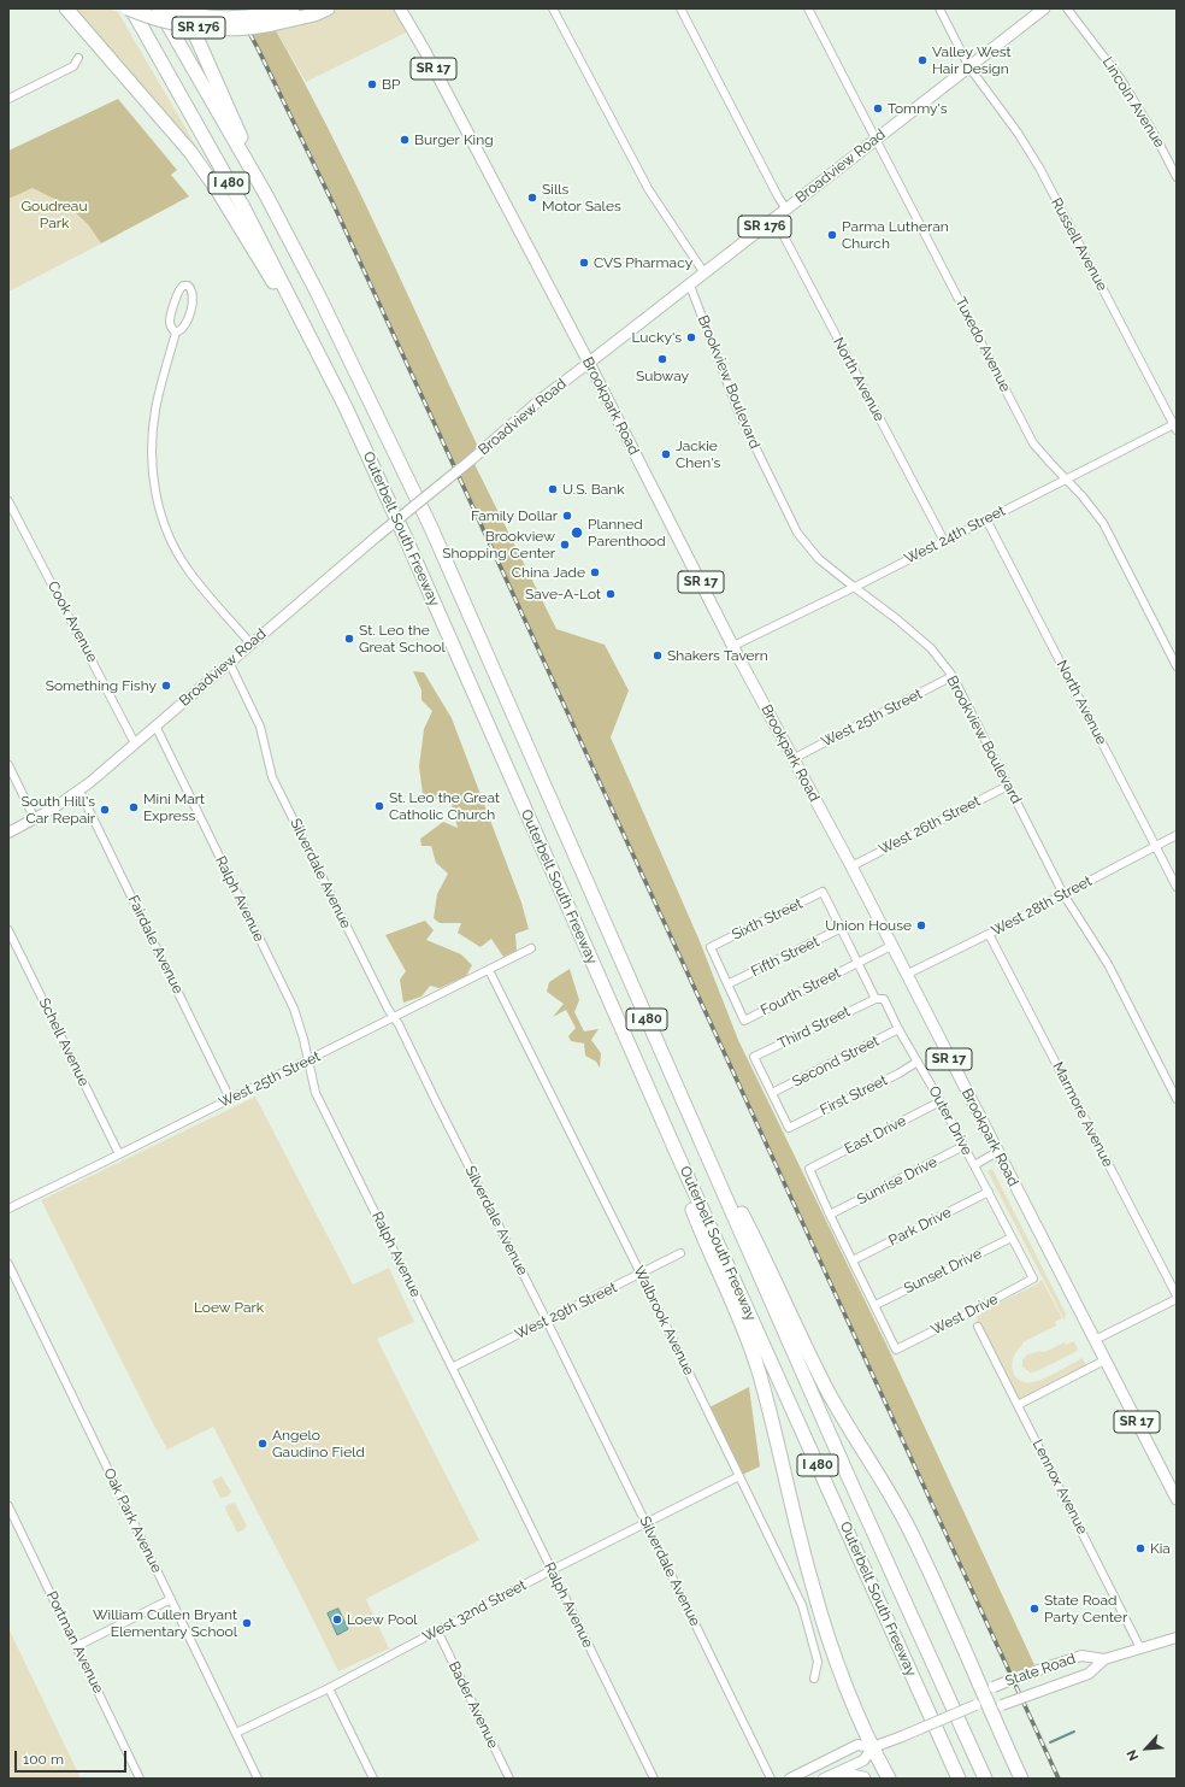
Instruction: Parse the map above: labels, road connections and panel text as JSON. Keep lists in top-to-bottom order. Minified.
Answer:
{"streets":{"highway":["SR 176","I 480","Outerbelt South Freeway"],"main road":["SR 17","Broadview Road","Brookpark Road","State Road"],"street":["Lincoln Avenue","Russell Avenue","Tuxedo Avenue","North Avenue","Brookview Boulevard","West 24th Street","Cook Avenue","West 25th Street","West 26th Street","Silverdale Avenue","Ralph Avenue","West 28th Street","Sixth Street","Fairdale Avenue","Fifth Street","Fourth Street","Third Street","Schell Avenue","Second Street","First Street","Marmore Avenue","Outer Drive","East Drive","Sunrise Drive","Park Drive","Sunset Drive","West 29th Street","West Drive","Walbrook Avenue","Lennox Avenue","Oak Park Avenue","West 32nd Street","Portman Avenue","Bader Avenue"]},"crossings":[["SR 176","Outerbelt South Freeway"],["Broadview Road","Russell Avenue"],["Broadview Road","Tuxedo Avenue"],["Broadview Road","North Avenue"],["Broadview Road","Brookview Boulevard"],["Broadview Road","Brookpark Road"],["Broadview Road","Cook Avenue"],["Broadview Road","Silverdale Avenue"],["Broadview Road","Ralph Avenue"],["Broadview Road","Fairdale Avenue"],["Russell Avenue","West 24th Street"],["Tuxedo Avenue","West 24th Street"],["North Avenue","West 24th Street"],["North Avenue","West 28th Street"],["Brookview Boulevard","West 24th Street"],["Brookview Boulevard","West 25th Street"],["Brookview Boulevard","West 26th Street"],["Brookview Boulevard","West 28th Street"],["Brookpark Road","West 24th Street"],["Brookpark Road","West 25th Street"],["Brookpark Road","West 26th Street"],["Brookpark Road","West 28th Street"],["Brookpark Road","Fourth Street"],["West 25th Street","Silverdale Avenue"],["West 25th Street","Ralph Avenue"],["West 25th Street","Fairdale Avenue"],["West 25th Street","Schell Avenue"],["West 25th Street","Walbrook Avenue"],["Silverdale Avenue","West 29th Street"],["Silverdale Avenue","West 32nd Street"],["Ralph Avenue","West 29th Street"],["Ralph Avenue","West 32nd Street"],["West 28th Street","Marmore Avenue"],["Sixth Street","Fifth Street"],["Sixth Street","Fourth Street"],["Sixth Street","Outer Drive"],["Fifth Street","Fourth Street"],["Fifth Street","Outer Drive"],["Fourth Street","Outer Drive"],["Third Street","Second Street"],["Third Street","First Street"],["Third Street","Outer Drive"],["Second Street","First Street"],["Second Street","Outer Drive"],["First Street","Outer Drive"],["Outer Drive","East Drive"],["Outer Drive","Sunrise Drive"],["Outer Drive","Park Drive"],["Outer Drive","Sunset Drive"],["Outer Drive","West Drive"],["East Drive","Sunrise Drive"],["Sunset Drive","West Drive"],["West 29th Street","Walbrook Avenue"],["Walbrook Avenue","West 32nd Street"],["Lennox Avenue","State Road"],["Oak Park Avenue","West 32nd Street"],["West 32nd Street","Bader Avenue"]],"parks":["Goudreau Park","Loew Park"],"places":["Valley West Hair Design","BP","Tommy's","Burger King","Sills Motor Sales","Parma Lutheran Church","CVS Pharmacy","Lucky's","Subway","Jackie Chen's","U.S. Bank","Family Dollar","Planned Parenthood","Brookview Shopping Center","China Jade","Save-A-Lot","St. Leo the Great School","Shakers Tavern","Something Fishy","St. Leo the Great Catholic Church","Mini Mart Express","South Hill's Car Repair","Union House","Angelo Gaudino Field","Kia","State Road Party Center","Loew Pool","William Cullen Bryant Elementary School"],"scale_bar":"100 m","north":"bottom left"}
